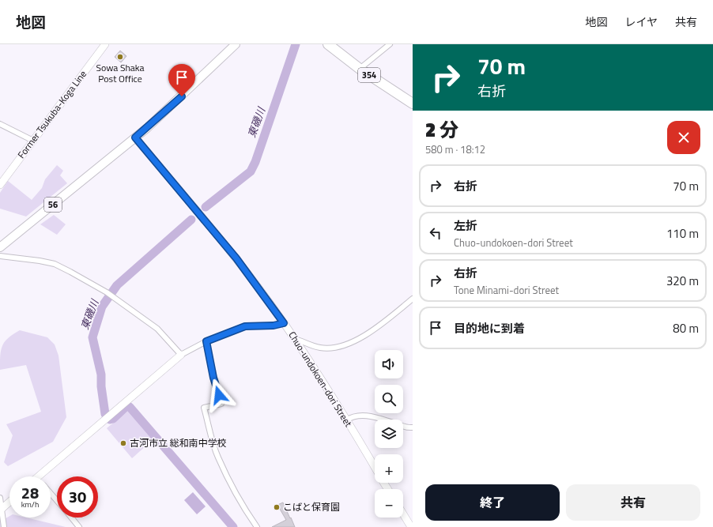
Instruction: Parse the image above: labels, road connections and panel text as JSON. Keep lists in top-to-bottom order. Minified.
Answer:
{"streets":{"highway":["354"],"main road":["56"],"street":["Former Tsukuba-Koga Line","Chuo-undokoen-dori Street"]},"crossings":[["56","Chuo-undokoen-dori Street"]],"water":["東磯川"],"places":["Sowa Shaka Post Office","古河市立 総和南中学校","こばと保育園"],"page":{"header":"地図","nav":["地図","レイヤ","共有"],"turn":["70 m","右折"],"heading":["2 分","580 m · 18:12"],"list":[{"name":"右折","value":"70 m"},{"name":"左折","note":"Chuo-undokoen-dori Street","value":"110 m"},{"name":"右折","note":"Tone Minami-dori Street","value":"320 m"},{"name":"目的地に到着","value":"80 m"}],"map_buttons":["+","−"],"speed":"28 km/h","limit":"30","buttons":["終了","共有"]}}
